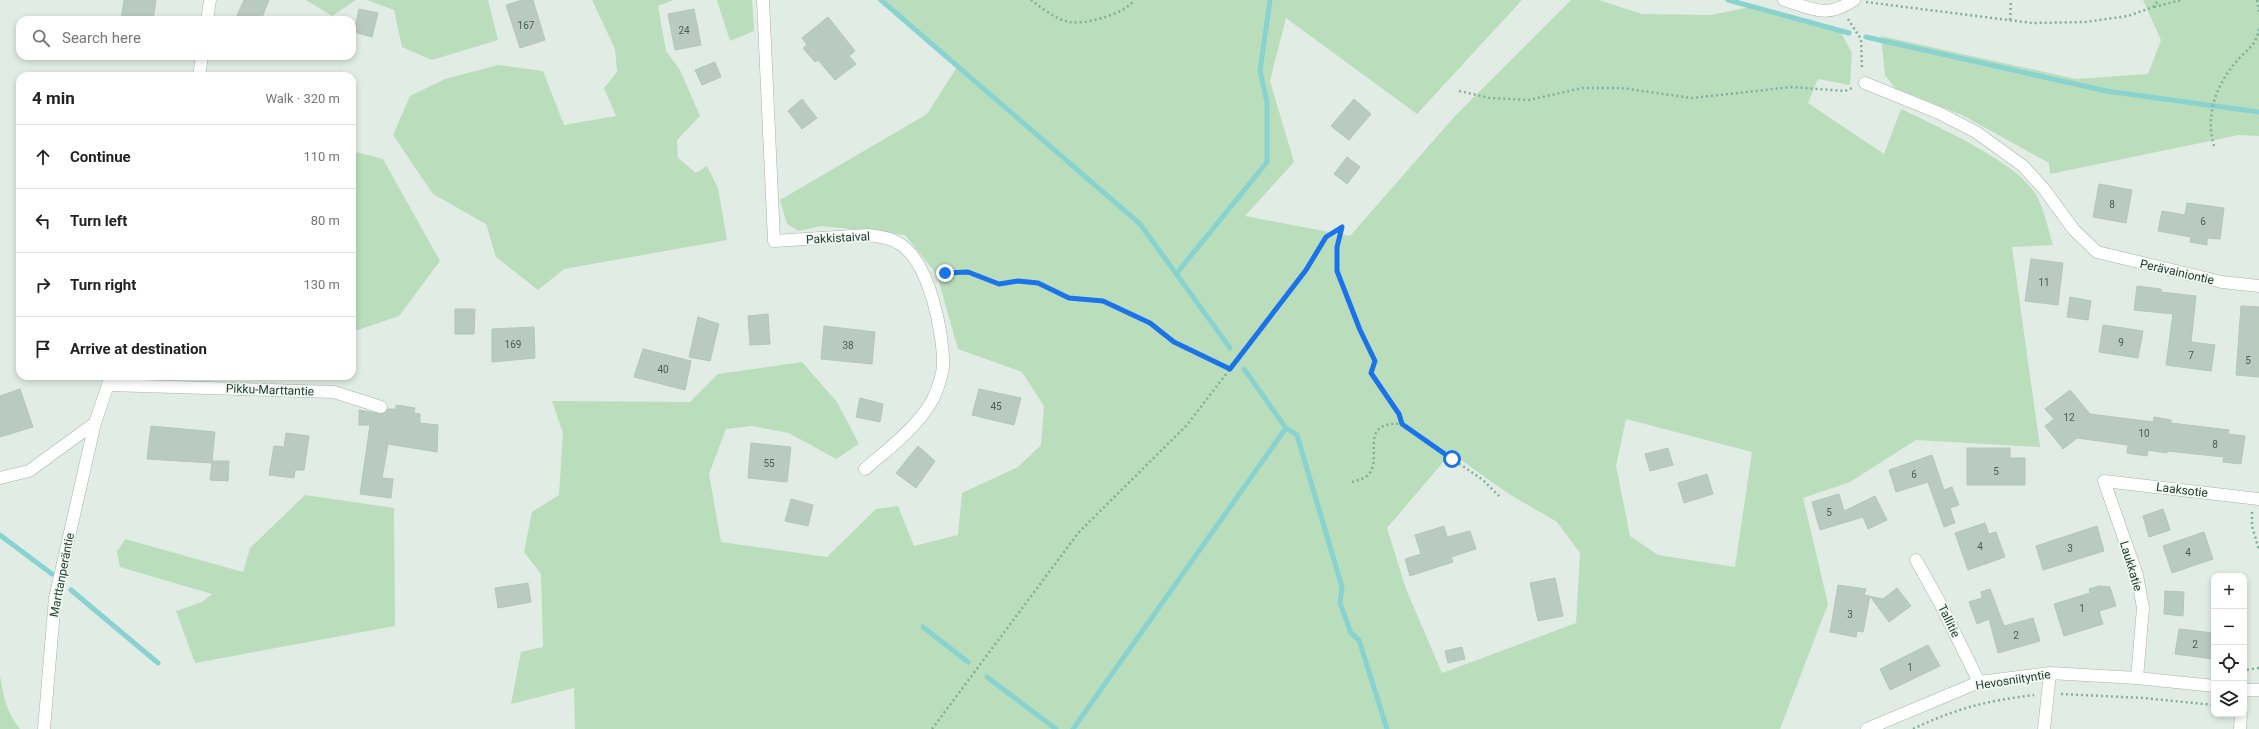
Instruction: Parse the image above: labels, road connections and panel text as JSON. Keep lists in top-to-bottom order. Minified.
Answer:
{"streets":{"street":["Pakkistaival","Perävainiontie","Pikku-Marttantie","Laaksotie","Laukkatie","Marttanperäntie","Tallitie","Hevosniityntie"]},"crossings":[["Pikku-Marttantie","Marttanperäntie"],["Laaksotie","Laukkatie"],["Laukkatie","Hevosniityntie"],["Tallitie","Hevosniityntie"]],"house_numbers":["167","24","8","6","11","9","169","38","7","5","40","45","12","10","8","55","5","6","5","4","3","4","1","3","2","2","1"],"page":{"search":"Search here","heading":["4 min","Walk · 320 m"],"list":[["Continue","110 m"],["Turn left","80 m"],["Turn right","130 m"],"Arrive at destination"],"map_buttons":["+","−"]}}
